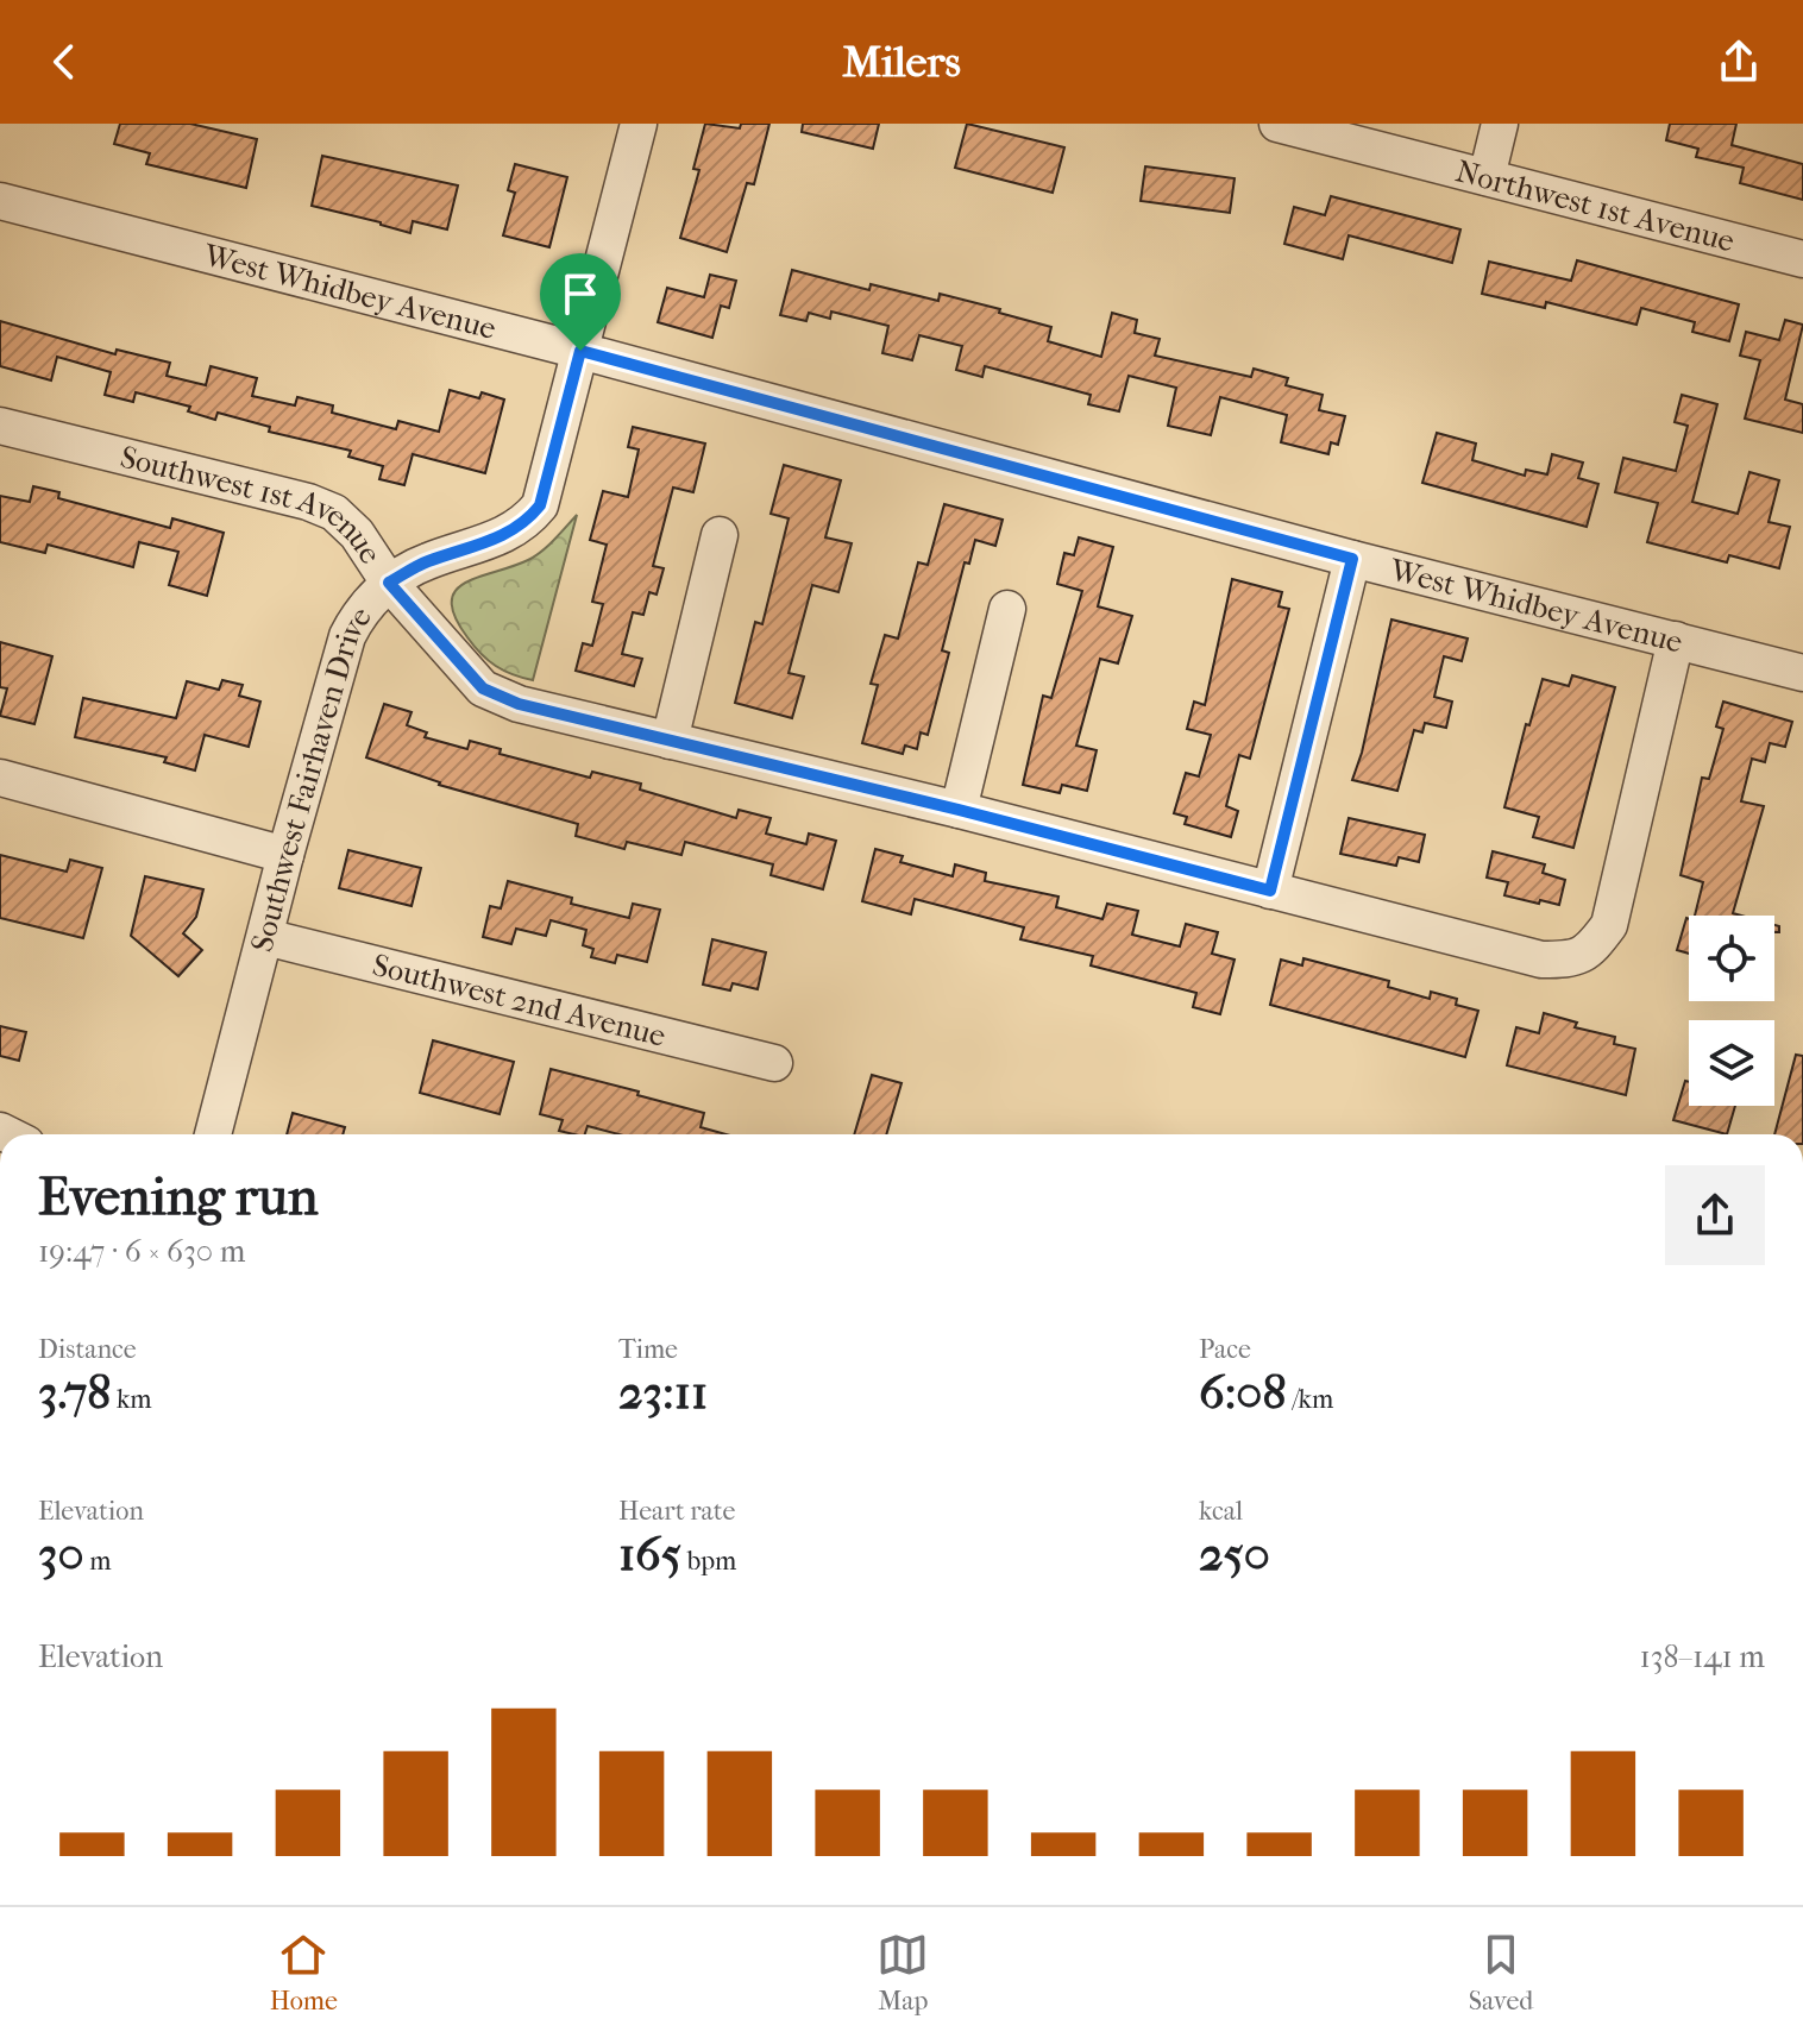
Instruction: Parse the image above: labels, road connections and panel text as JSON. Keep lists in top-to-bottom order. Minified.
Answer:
{"streets":{"street":["Northwest 1st Avenue","West Whidbey Avenue","Southwest 1st Avenue","Southwest Fairhaven Drive","Southwest 2nd Avenue"]},"crossings":[["West Whidbey Avenue","Southwest 1st Avenue"],["West Whidbey Avenue","Southwest Fairhaven Drive"],["Southwest 1st Avenue","Southwest Fairhaven Drive"],["Southwest Fairhaven Drive","Southwest 2nd Avenue"]],"page":{"header":"Milers","heading":["Evening run","19:47 · 6 × 630 m"],"stats":[["Distance","3.78 km"],["Time","23:11"],["Pace","6:08 /km"],["Elevation","30 m"],["Heart rate","165 bpm"],["kcal","250"]],"chart":["Elevation","138–141 m"],"tabs":["Home","Map","Saved"]}}
